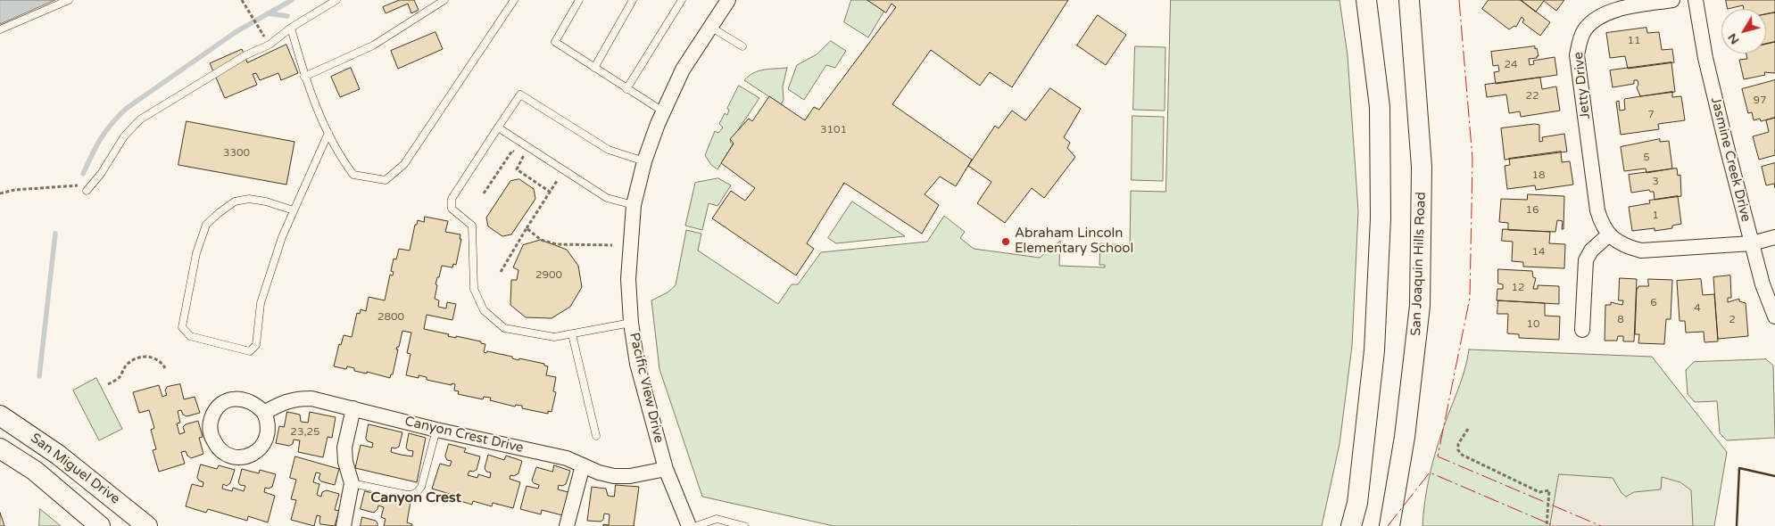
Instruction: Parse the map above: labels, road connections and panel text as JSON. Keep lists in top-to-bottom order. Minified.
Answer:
{"streets":{"main road":["San Joaquin Hills Road","San Miguel Drive"],"street":["Jetty Drive","Jasmine Creek Drive","Pacific View Drive","Canyon Crest Drive"]},"crossings":[["Jetty Drive","Jasmine Creek Drive"],["Pacific View Drive","Canyon Crest Drive"]],"districts":["Canyon Crest"],"places":["Abraham Lincoln Elementary School"],"house_numbers":["11","24","22","97","7","3101","3300","5","18","3","16","1","14","2900","12","6","4","2800","8","2","10","23,25"],"north":"bottom left"}
